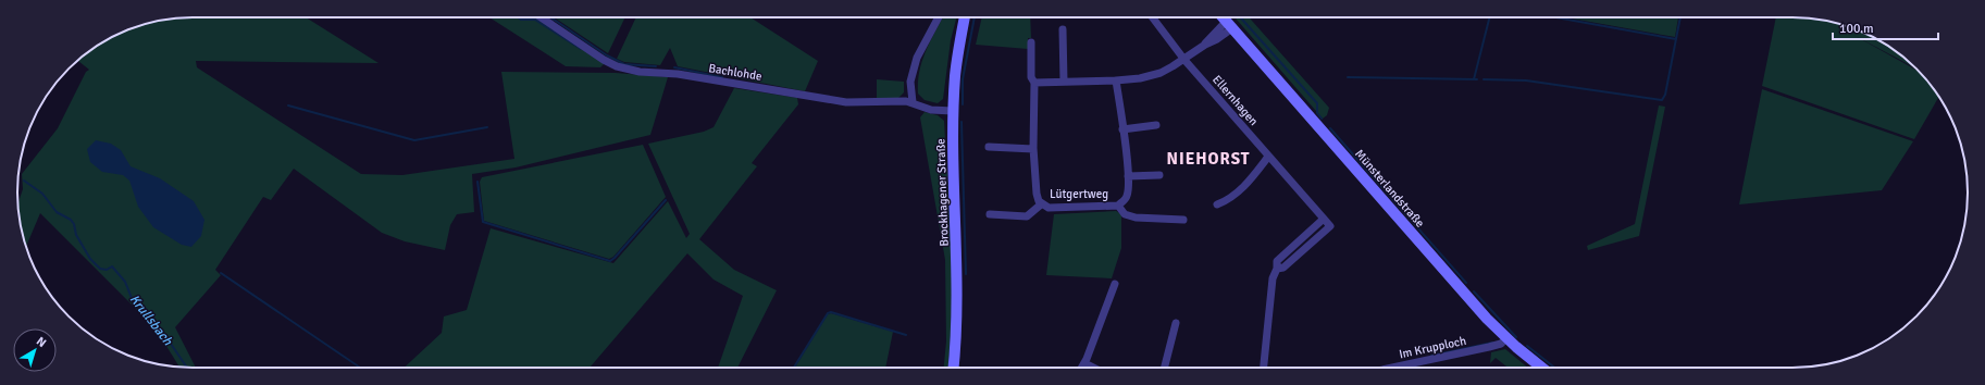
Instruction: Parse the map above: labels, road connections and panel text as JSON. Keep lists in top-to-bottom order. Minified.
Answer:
{"streets":{"main road":["Münsterlandstraße","Brockhagener Straße"],"street":["Bachlohde","Ellernhagen","Lütgertweg","Im Krupploch"]},"crossings":[["Bachlohde","Brockhagener Straße"],["Münsterlandstraße","Im Krupploch"]],"districts":["NIEHORST"],"water":["Krullsbach"],"scale_bar":"100 m","north":"top right"}
